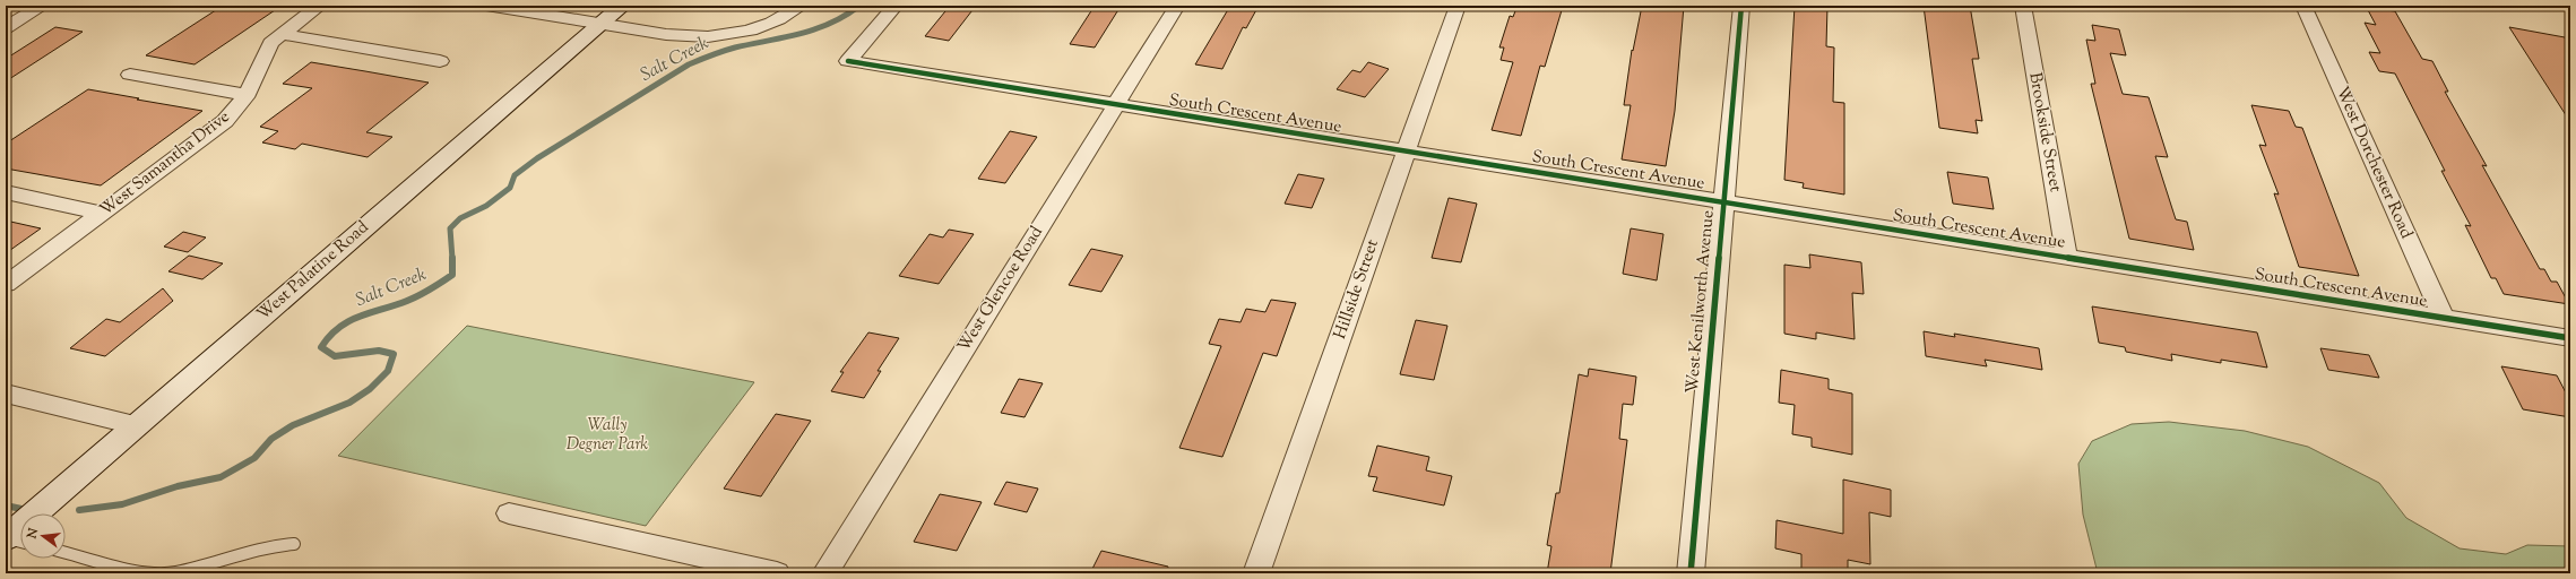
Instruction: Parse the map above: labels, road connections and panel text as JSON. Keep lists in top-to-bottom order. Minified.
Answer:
{"streets":{"main road":["West Palatine Road"],"street":["South Crescent Avenue","Brookside Street","West Dorchester Road","West Samantha Drive","West Glencoe Road","Hillside Street","West Kenilworth Avenue"]},"crossings":[["South Crescent Avenue","Brookside Street"],["South Crescent Avenue","West Dorchester Road"],["South Crescent Avenue","West Glencoe Road"],["South Crescent Avenue","Hillside Street"],["South Crescent Avenue","West Kenilworth Avenue"]],"water":["Salt Creek"],"parks":["Wally Degner Park"],"north":"left"}
